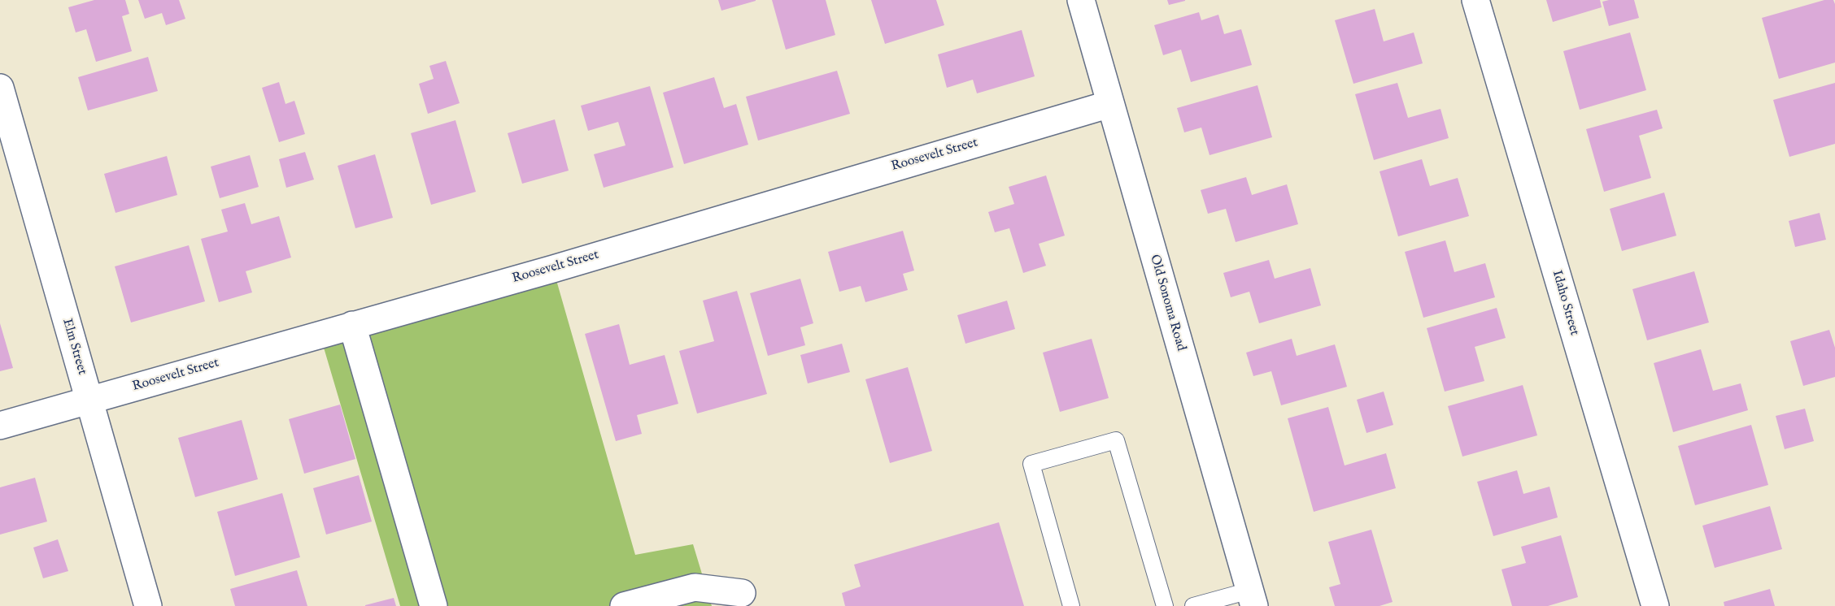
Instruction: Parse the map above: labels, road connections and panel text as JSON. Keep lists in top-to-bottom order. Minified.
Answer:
{"streets":{"street":["Roosevelt Street","Old Sonoma Road","Idaho Street","Elm Street"]},"crossings":[["Roosevelt Street","Old Sonoma Road"],["Roosevelt Street","Elm Street"]]}
